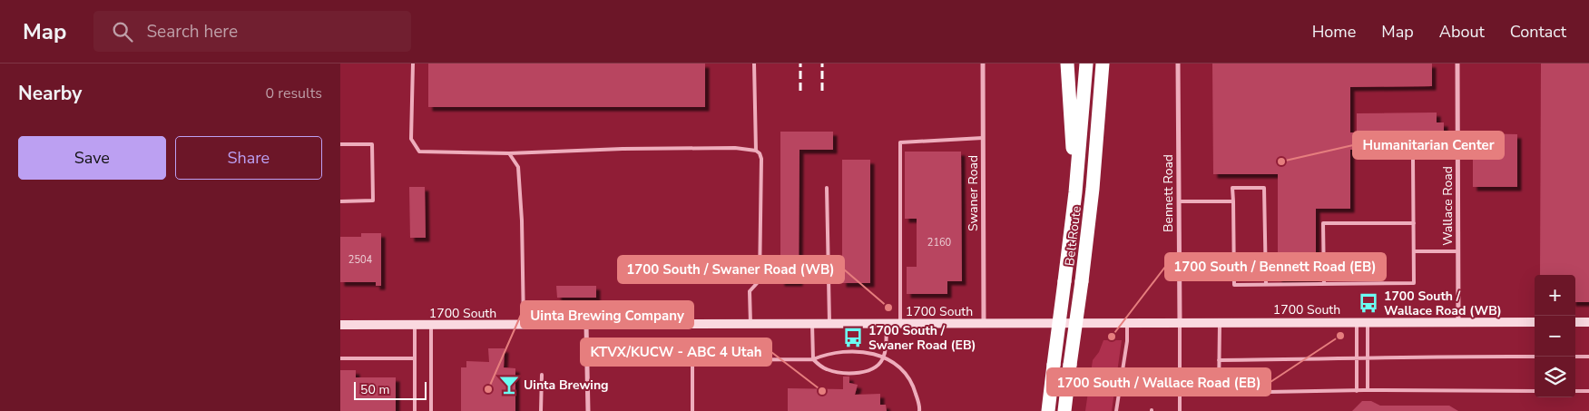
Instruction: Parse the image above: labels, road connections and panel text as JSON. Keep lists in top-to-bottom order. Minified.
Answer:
{"streets":{"highway":["Belt Route"],"street":["Swaner Road","Bennett Road","Wallace Road","1700 South"]},"crossings":[["Swaner Road","1700 South"],["Bennett Road","1700 South"],["Wallace Road","1700 South"]],"places":{"other":["Humanitarian Center","1700 South / Swaner Road (WB)","1700 South / Wallace Road (EB)","1700 South / Bennett Road (EB)","Uinta Brewing Company","KTVX/KUCW - ABC 4 Utah"],"bus stop":["1700 South / Wallace Road (WB)","1700 South / Swaner Road (EB)"],"bar":["Uinta Brewing"]},"house_numbers":["2160","2504"],"scale_bar":"50 m","page":{"header":"Map","search":"Search here","nav":["Home","Map","About","Contact"],"heading":["Nearby","0 results"],"buttons":["Save","Share"],"map_buttons":["+","−"],"scale":"50 m"}}
